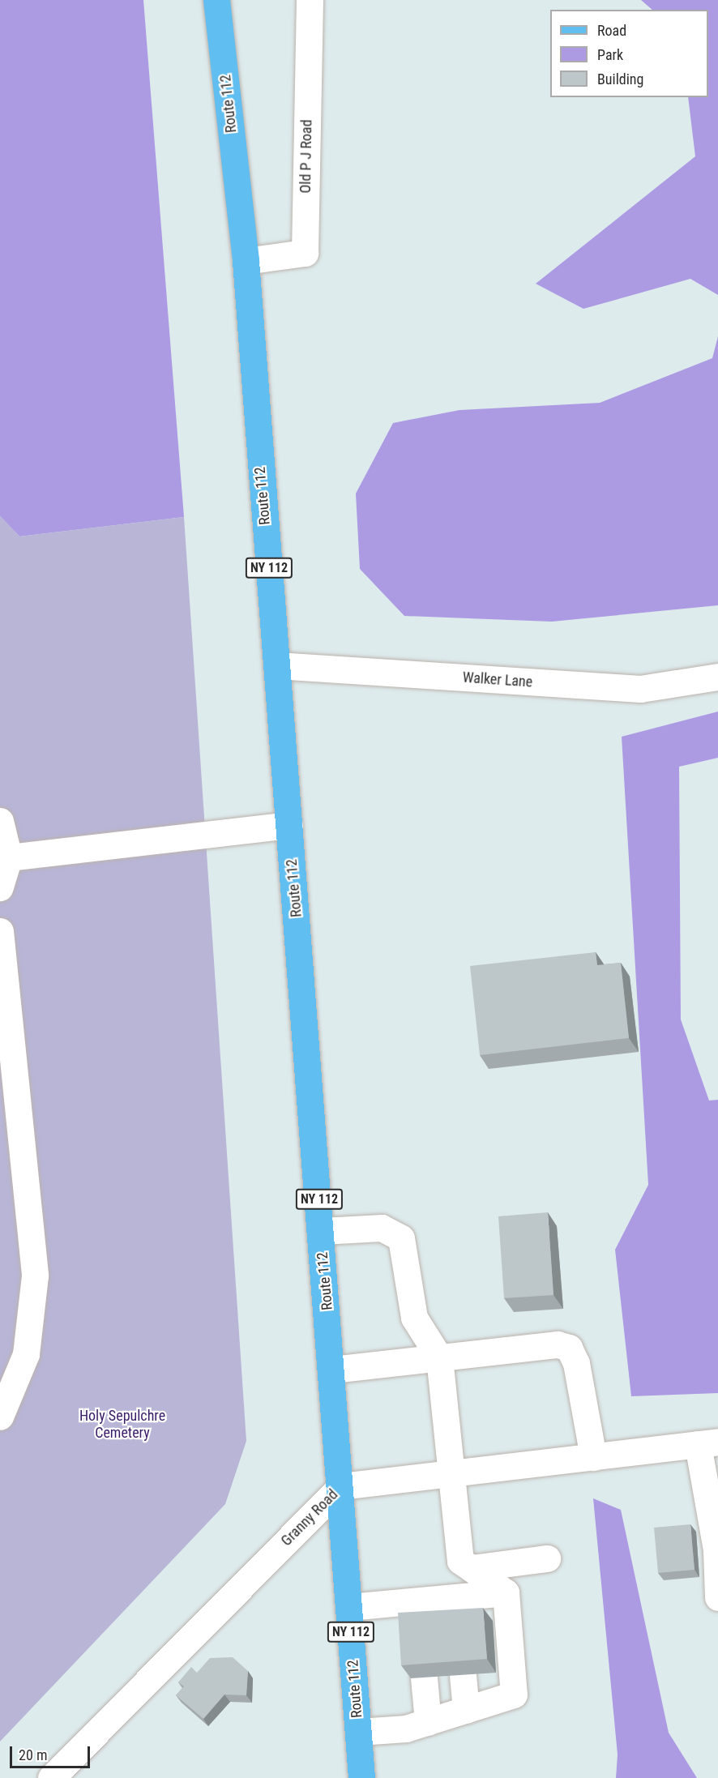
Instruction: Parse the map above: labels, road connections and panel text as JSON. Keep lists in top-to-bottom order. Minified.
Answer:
{"streets":{"main road":["Route 112","NY 112"],"street":["Old P J Road","Walker Lane","Granny Road"]},"crossings":[["Route 112","Old P J Road"],["Route 112","Walker Lane"],["Route 112","Granny Road"]],"parks":["Holy Sepulchre Cemetery"],"legend":["Road","Park","Building"],"scale_bar":"20 m"}
